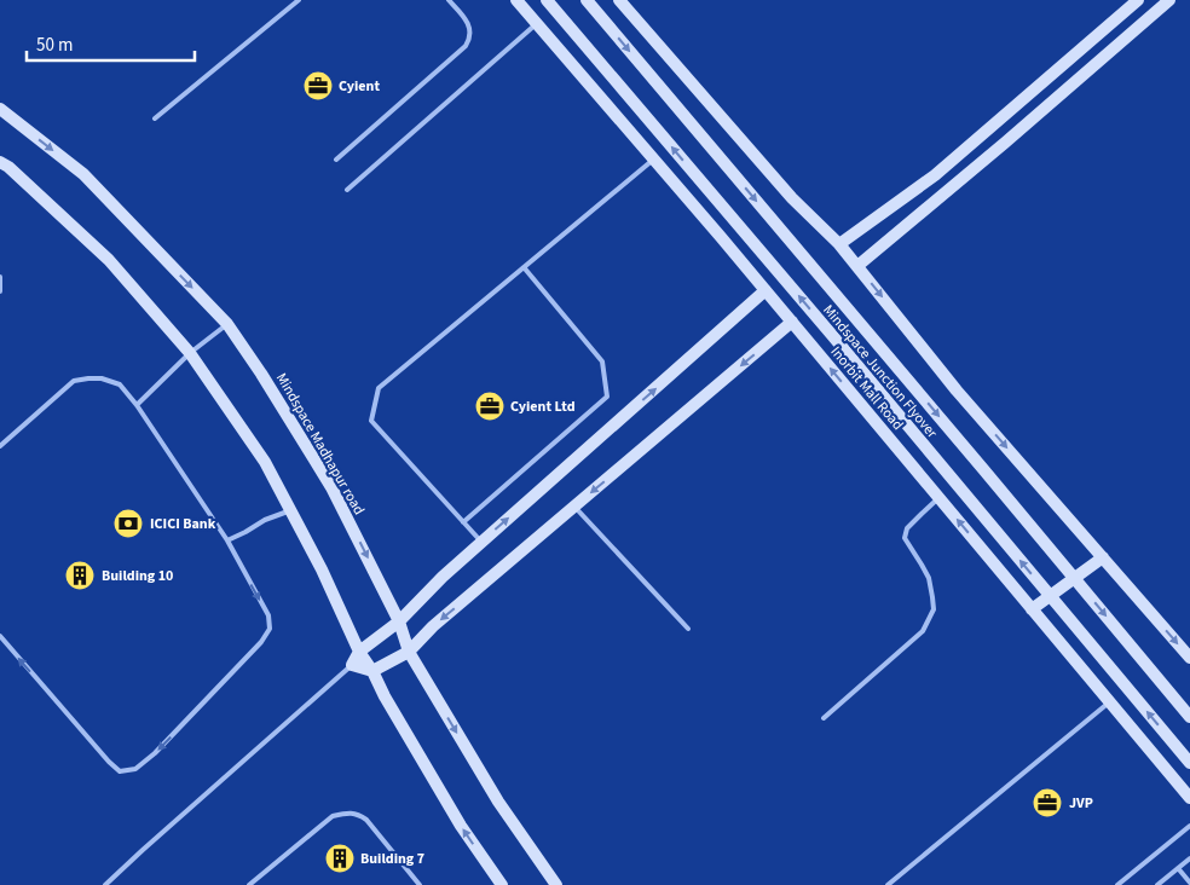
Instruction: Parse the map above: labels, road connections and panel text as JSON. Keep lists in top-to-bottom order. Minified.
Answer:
{"streets":{"main road":["Mindspace Junction Flyover","Inorbit Mall Road","Mindspace Madhapur road"]},"places":{"office":["Cyient","Cyient Ltd","JVP"],"bank":["ICICI Bank"],"building":["Building 10","Building 7"]},"scale_bar":"50 m"}
